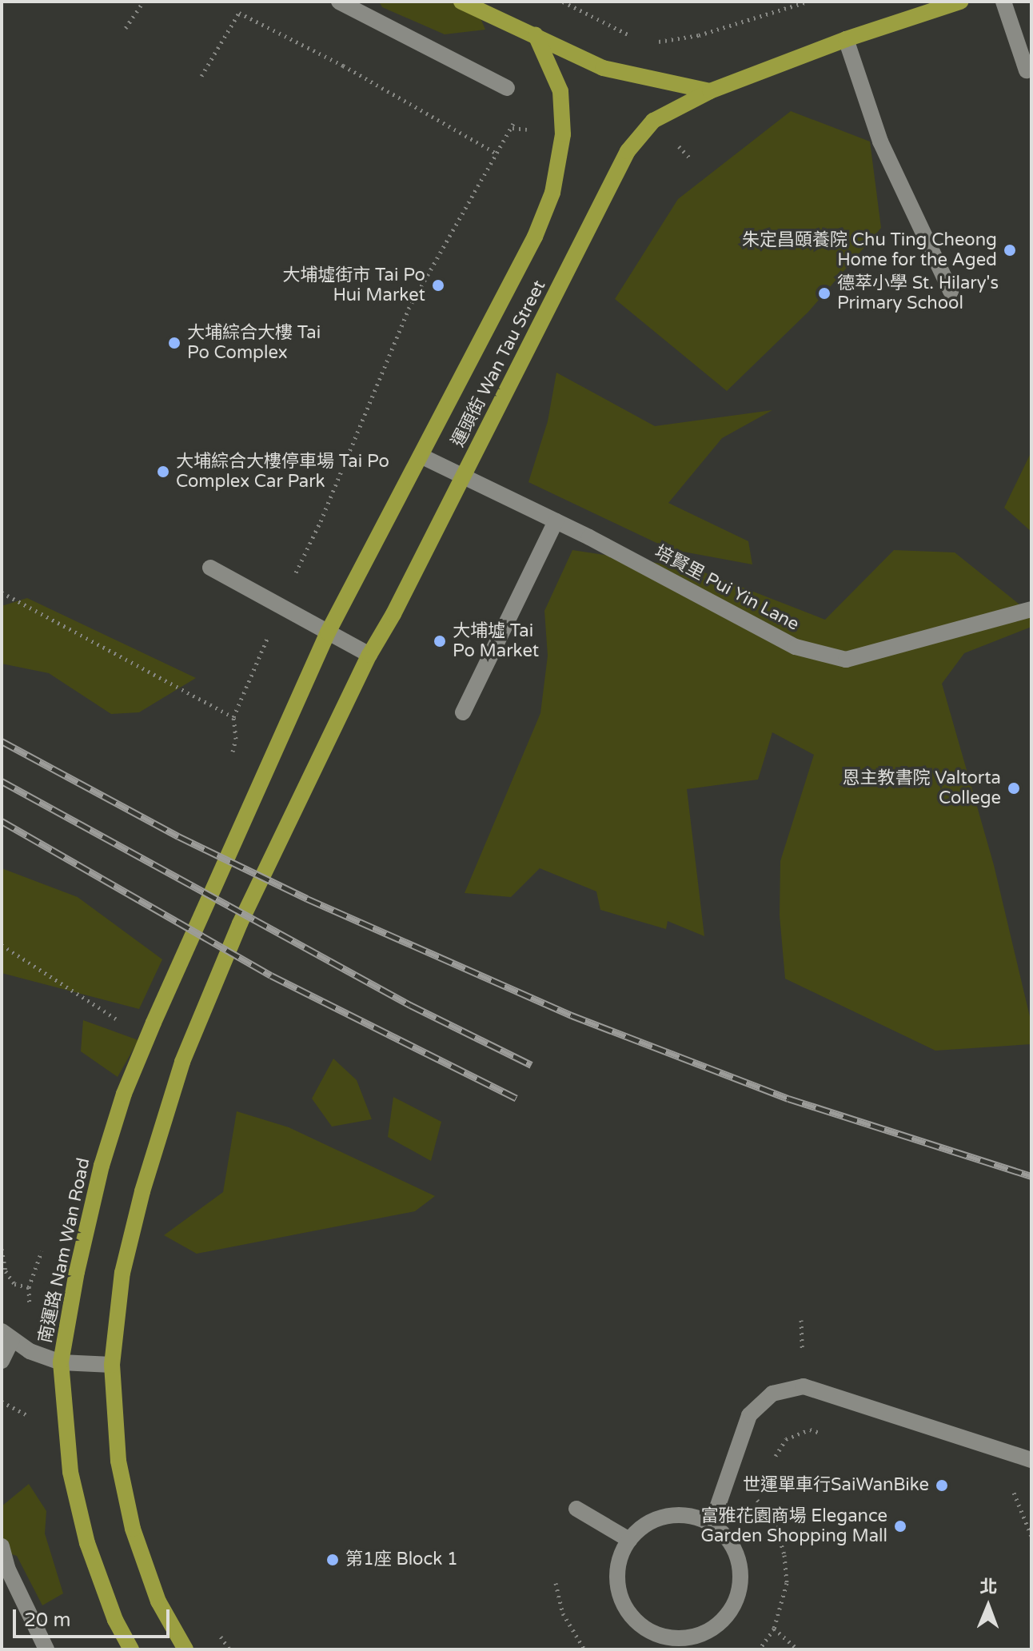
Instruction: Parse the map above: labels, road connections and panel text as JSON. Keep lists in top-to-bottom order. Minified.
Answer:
{"streets":{"main road":["運頭街 Wan Tau Street","南運路 Nam Wan Road"],"street":["培賢里 Pui Yin Lane"]},"crossings":[["運頭街 Wan Tau Street","培賢里 Pui Yin Lane"],["運頭街 Wan Tau Street","南運路 Nam Wan Road"]],"places":["朱定昌頤養院 Chu Ting Cheong Home for the Aged","大埔墟街市 Tai Po Hui Market","德萃小學 St. Hilary's Primary School","大埔綜合大樓 Tai Po Complex","大埔綜合大樓停車場 Tai Po Complex Car Park","大埔墟 Tai Po Market","恩主教書院 Valtorta College","世運單車行SaiWanBike","富雅花園商場 Elegance Garden Shopping Mall","第1座 Block 1"],"scale_bar":"20 m","north":"top"}
